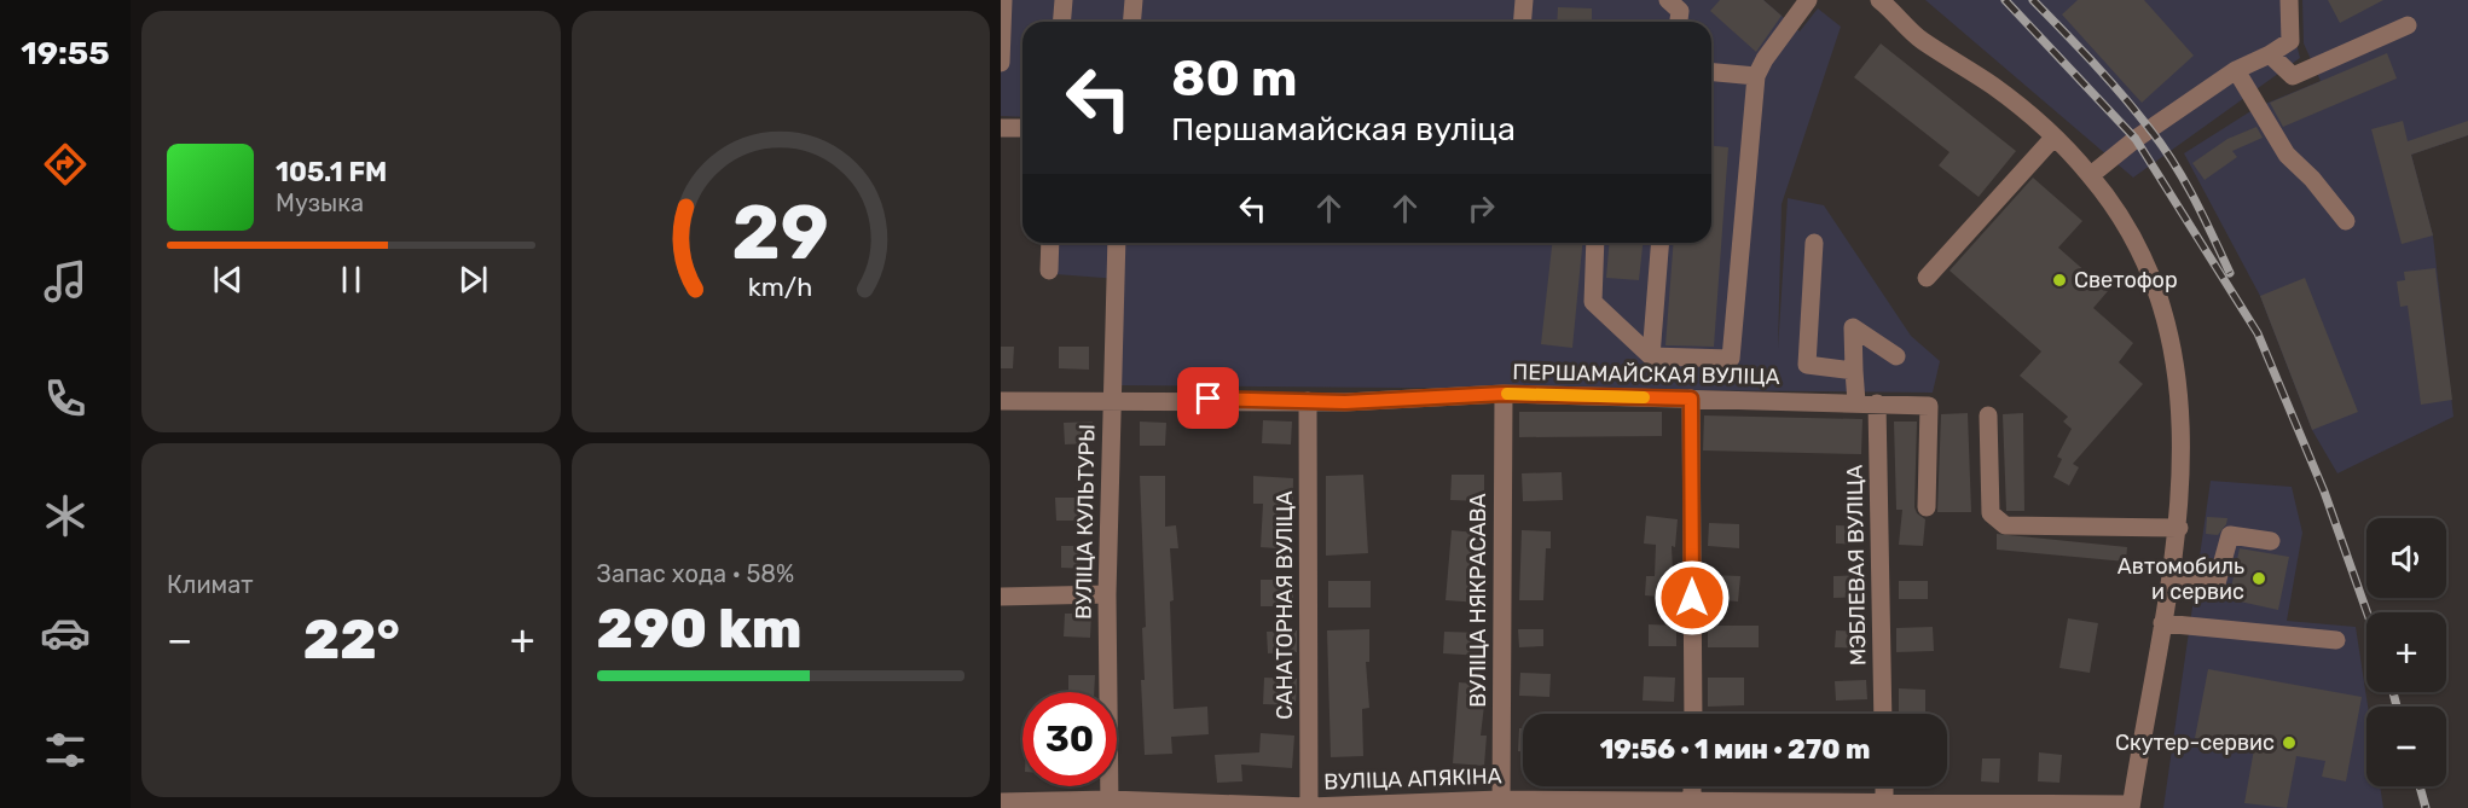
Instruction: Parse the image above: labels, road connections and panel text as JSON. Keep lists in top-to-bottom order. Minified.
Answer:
{"streets":{"street":["ПЕРШАМАЙСКАЯ ВУЛІЦА","ВУЛІЦА КУЛЬТУРЫ","МЭБЛЕВАЯ ВУЛІЦА","ВУЛІЦА НЯКРАСАВА","САНАТОРНАЯ ВУЛІЦА","ВУЛІЦА АПЯКІНА"]},"crossings":[["ПЕРШАМАЙСКАЯ ВУЛІЦА","ВУЛІЦА КУЛЬТУРЫ"],["ПЕРШАМАЙСКАЯ ВУЛІЦА","МЭБЛЕВАЯ ВУЛІЦА"],["ПЕРШАМАЙСКАЯ ВУЛІЦА","ВУЛІЦА НЯКРАСАВА"],["ПЕРШАМАЙСКАЯ ВУЛІЦА","САНАТОРНАЯ ВУЛІЦА"],["ВУЛІЦА КУЛЬТУРЫ","ВУЛІЦА АПЯКІНА"],["ВУЛІЦА НЯКРАСАВА","ВУЛІЦА АПЯКІНА"],["САНАТОРНАЯ ВУЛІЦА","ВУЛІЦА АПЯКІНА"]],"places":["Светофор","Автомобиль и сервис","Скутер-сервис"],"page":{"tabs":"19:55","turn":["80 m","Першамайская вуліца"],"song":["105.1 FM","Музыка"],"tile":["Климат",["Запас хода · 58%","290 km"]],"map_buttons":["+","−"],"heat":["−","22°","+"],"limit":"30","trip":"19:56 · 1 мин · 270 m","gauge":["29","km/h"]}}
